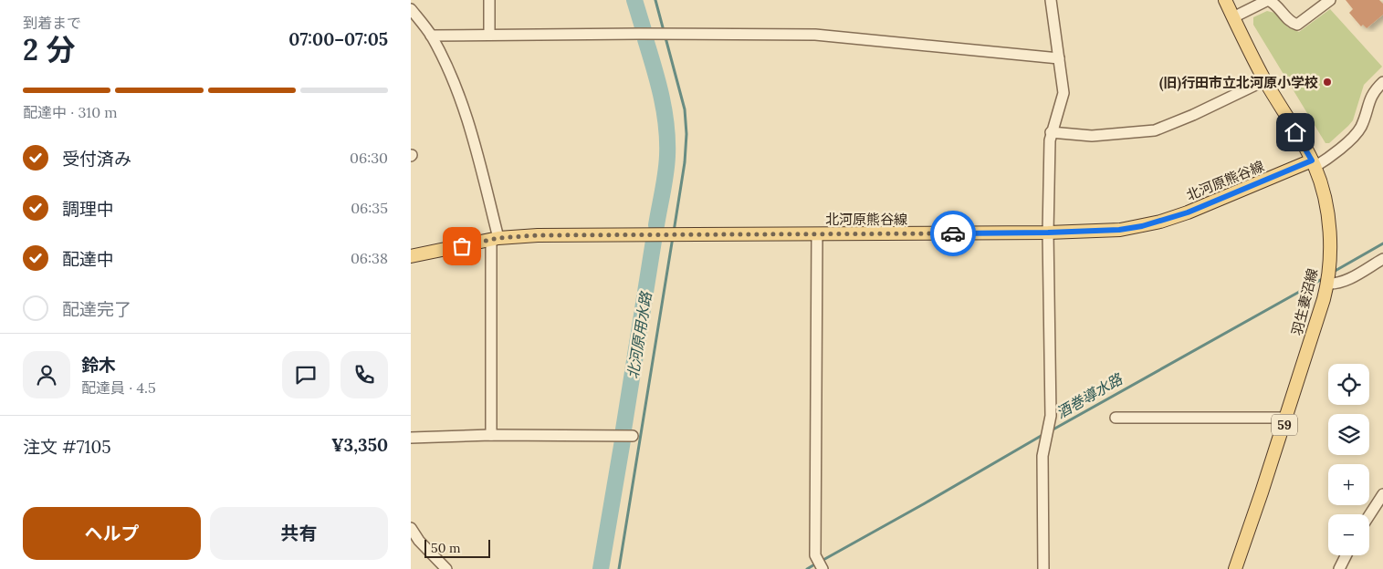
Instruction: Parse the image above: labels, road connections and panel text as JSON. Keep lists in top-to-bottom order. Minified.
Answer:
{"streets":{"main road":["北河原熊谷線","羽生妻沼線","59"]},"crossings":[["北河原熊谷線","羽生妻沼線"]],"water":["北河原用水路","酒巻導水路"],"places":["(旧)行田市立北河原小学校"],"scale_bar":"50 m","page":{"heading":["2 分","到着まで","07:00–07:05"],"panel":["鈴木","配達員 · 4.5","注文 #7105","¥3,350"],"bar":"配達中 · 310 m","list":[["受付済み","06:30"],["調理中","06:35"],["配達中","06:38"],"配達完了"],"map_buttons":["+","−"],"buttons":["ヘルプ","共有"],"scale":"50 m"}}
